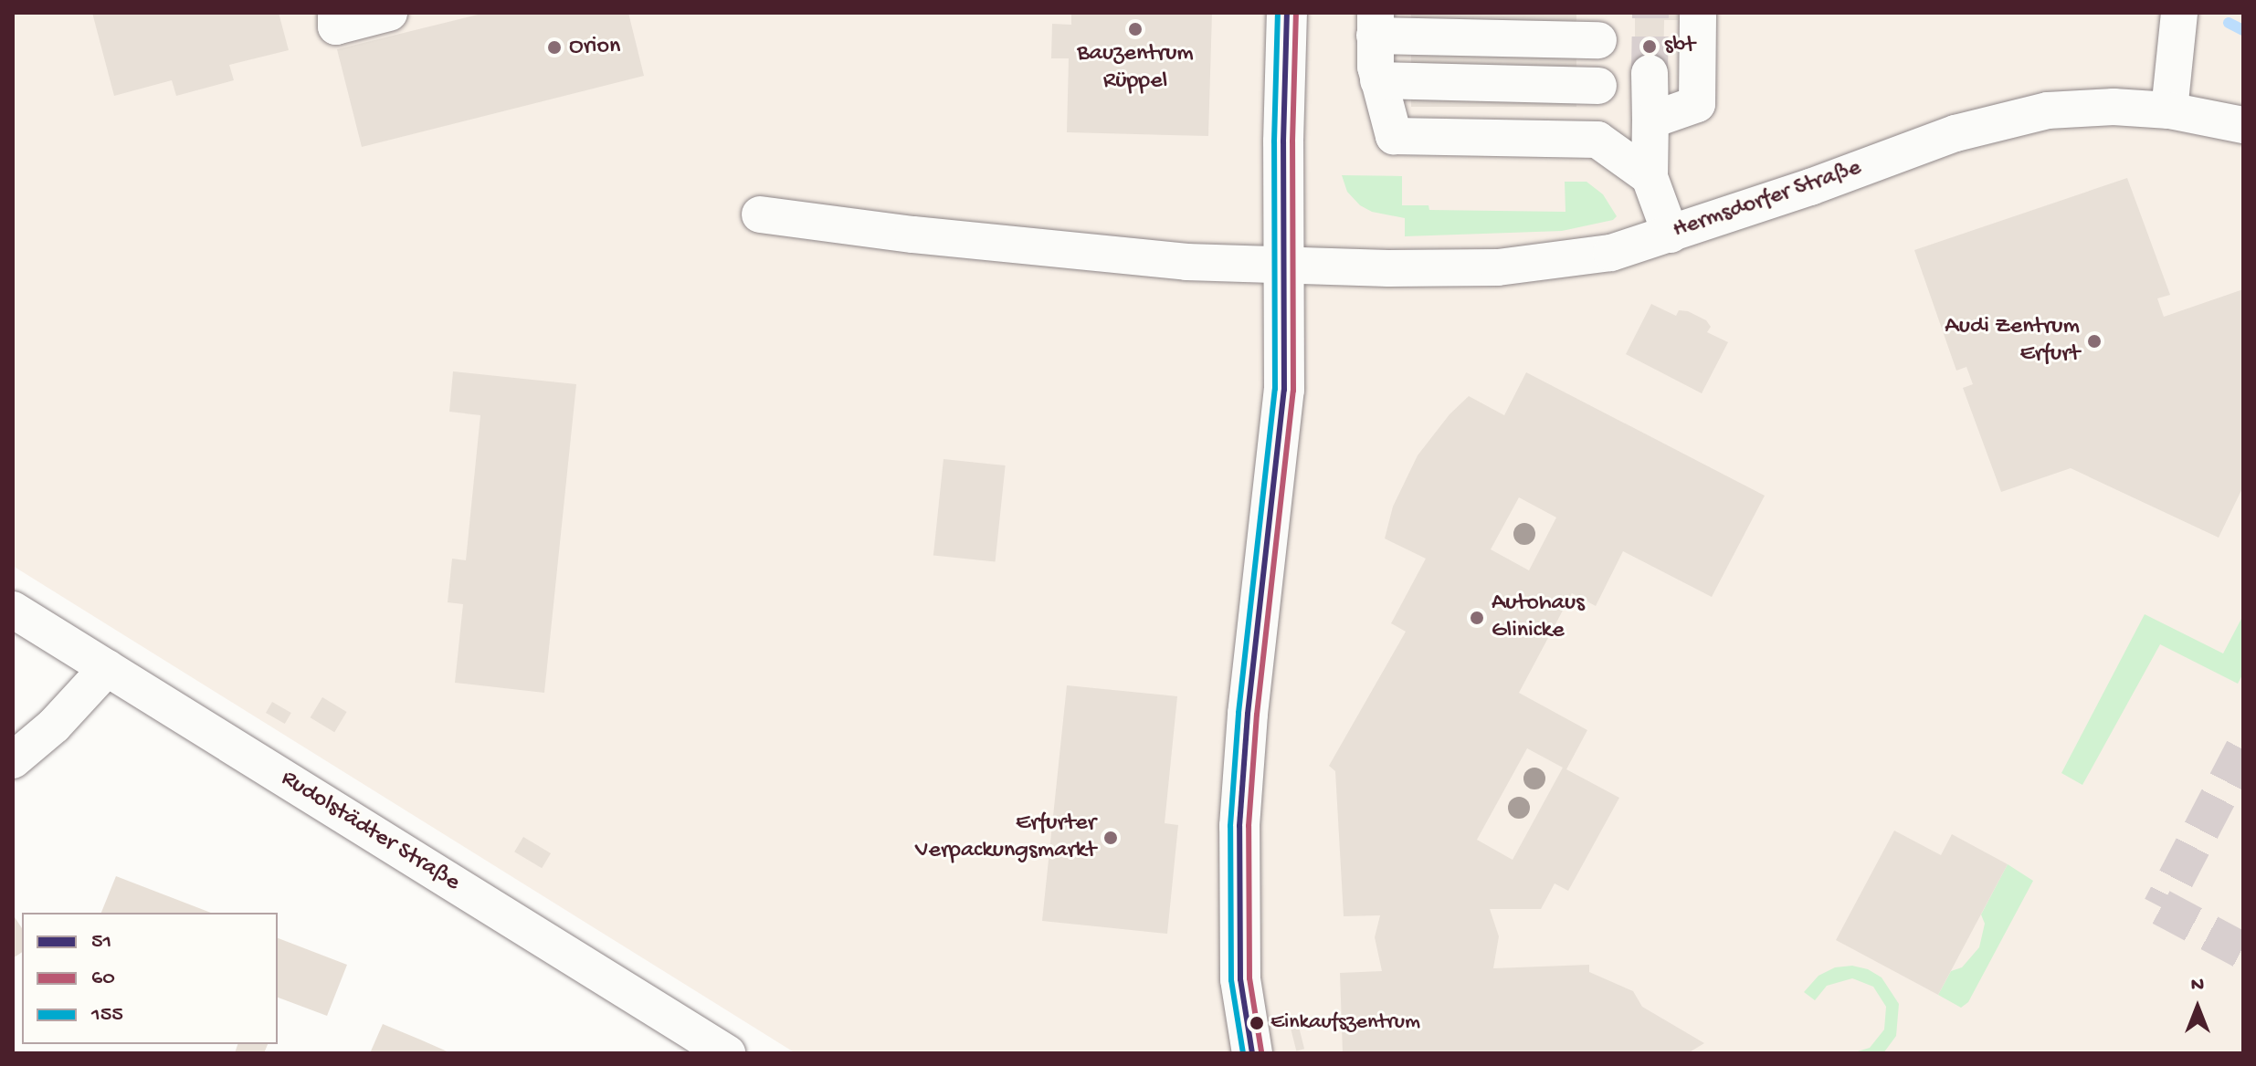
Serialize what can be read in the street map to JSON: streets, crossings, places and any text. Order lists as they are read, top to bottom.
{
  "streets": {
    "street": ["Hermsdorfer Straße", "Rudolstädter Straße"]
  },
  "places": [
    "Bauzentrum Rüppel",
    "sbt",
    "Orion",
    "Audi Zentrum Erfurt",
    "Autohaus Glinicke",
    "Erfurter Verpackungsmarkt",
    "Einkaufszentrum"
  ],
  "lines": ["transit line 51", "transit line 60", "transit line 155"],
  "legend": ["51", "60", "155"],
  "north": "top"
}
